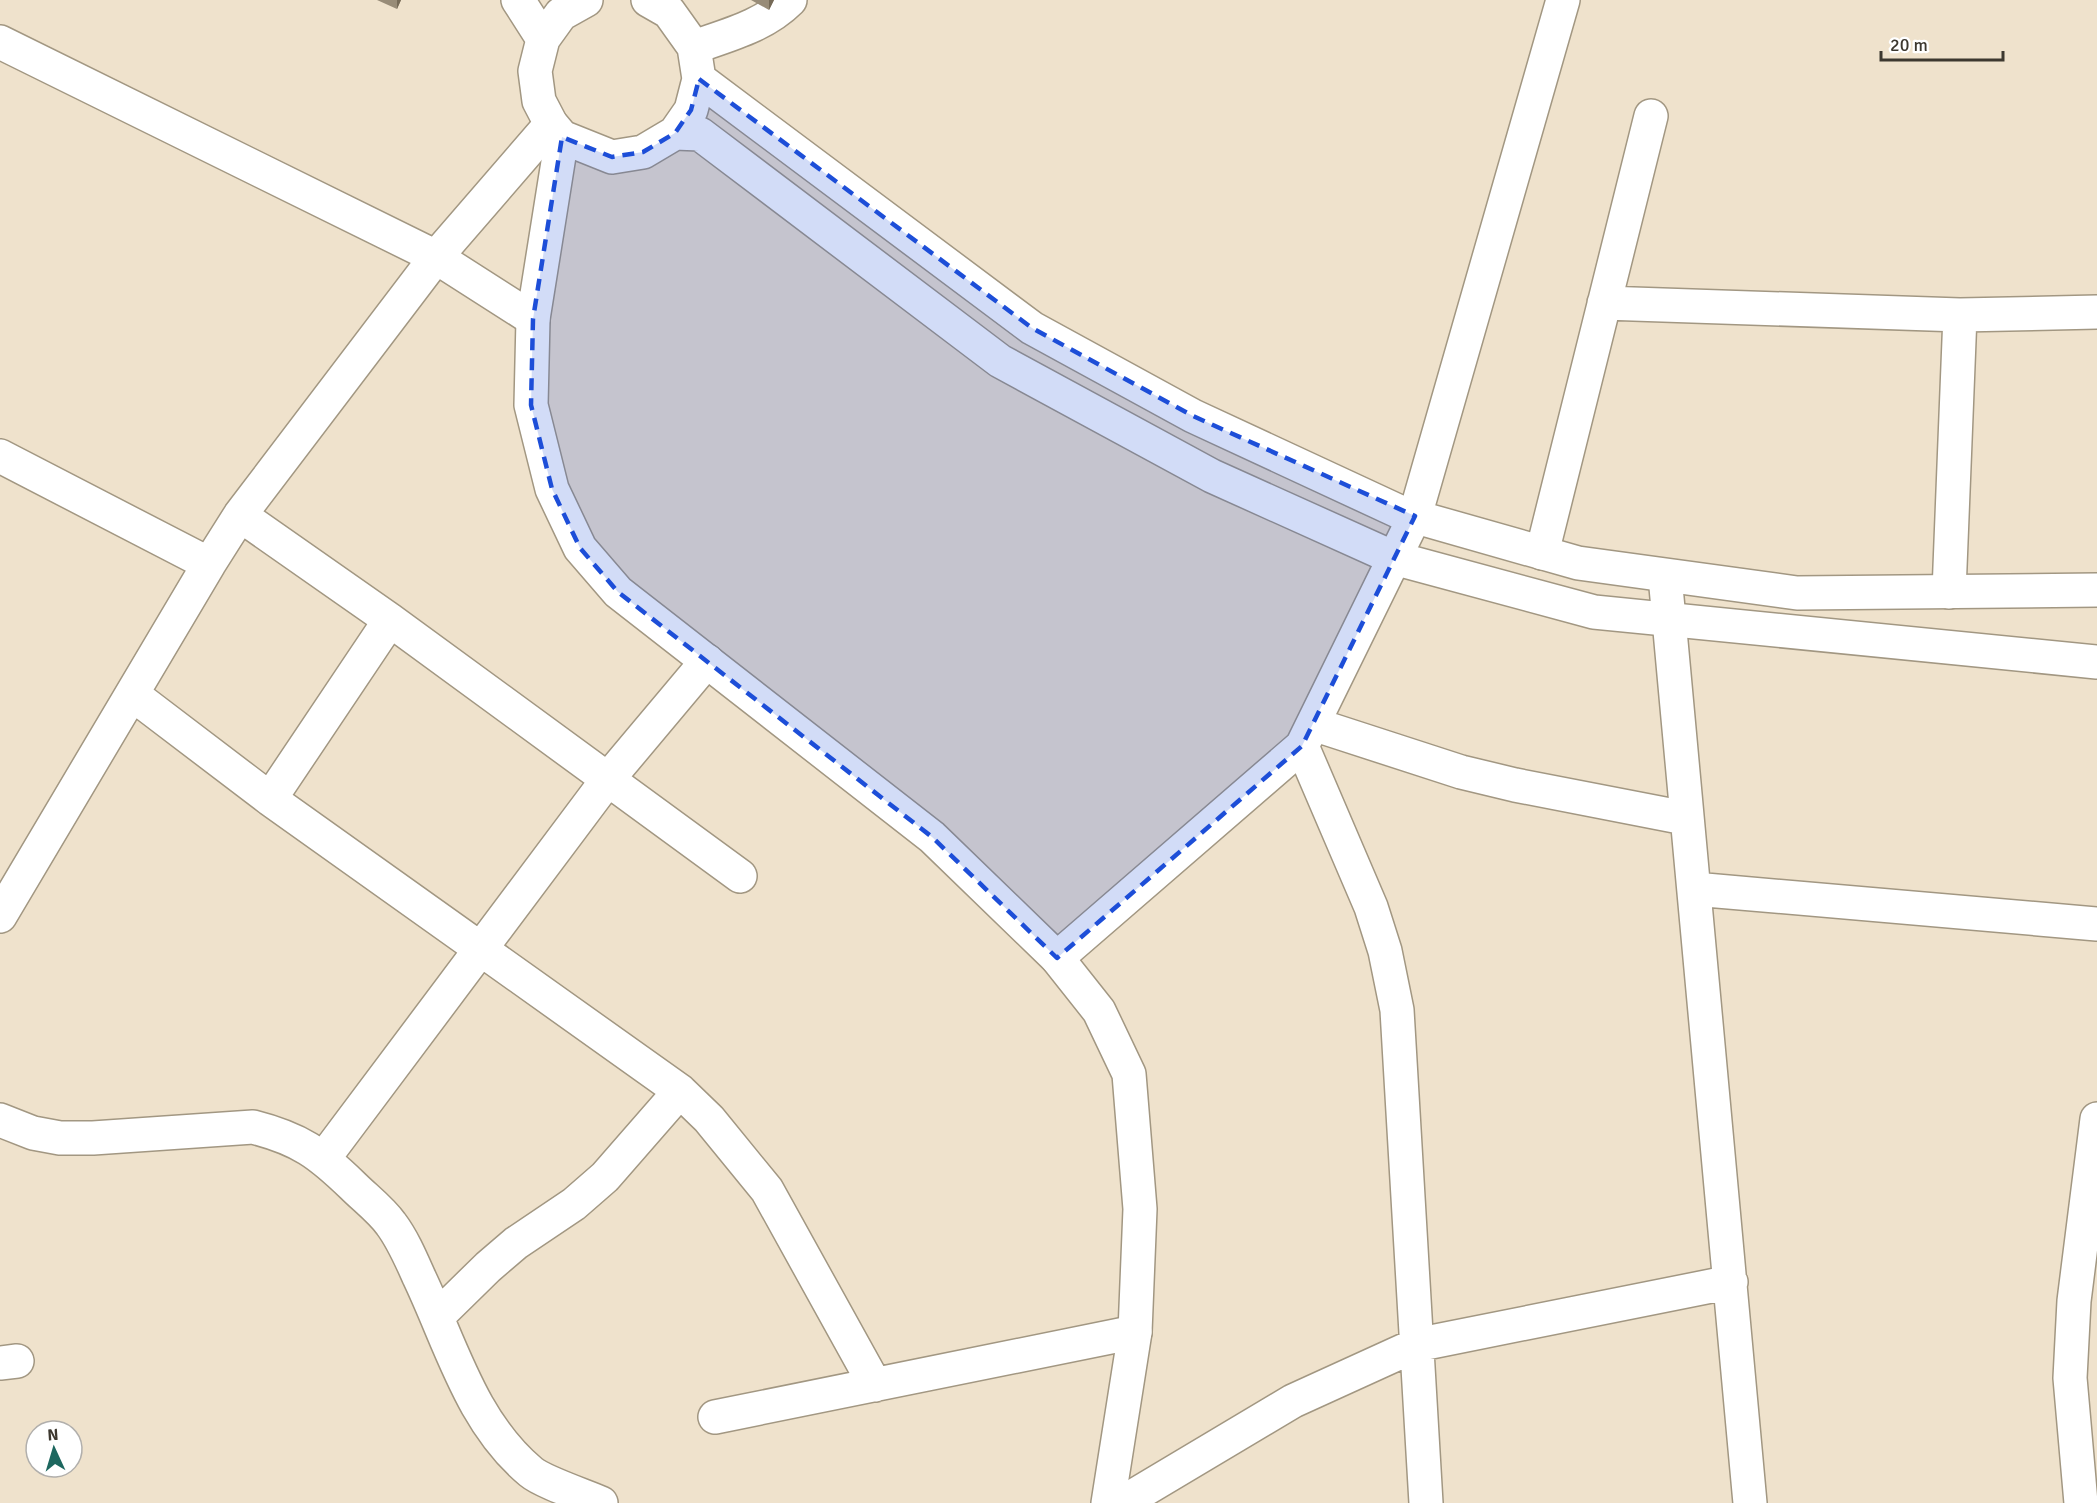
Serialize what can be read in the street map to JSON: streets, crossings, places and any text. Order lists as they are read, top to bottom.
{
  "scale_bar": "20 m",
  "north": "top"
}
